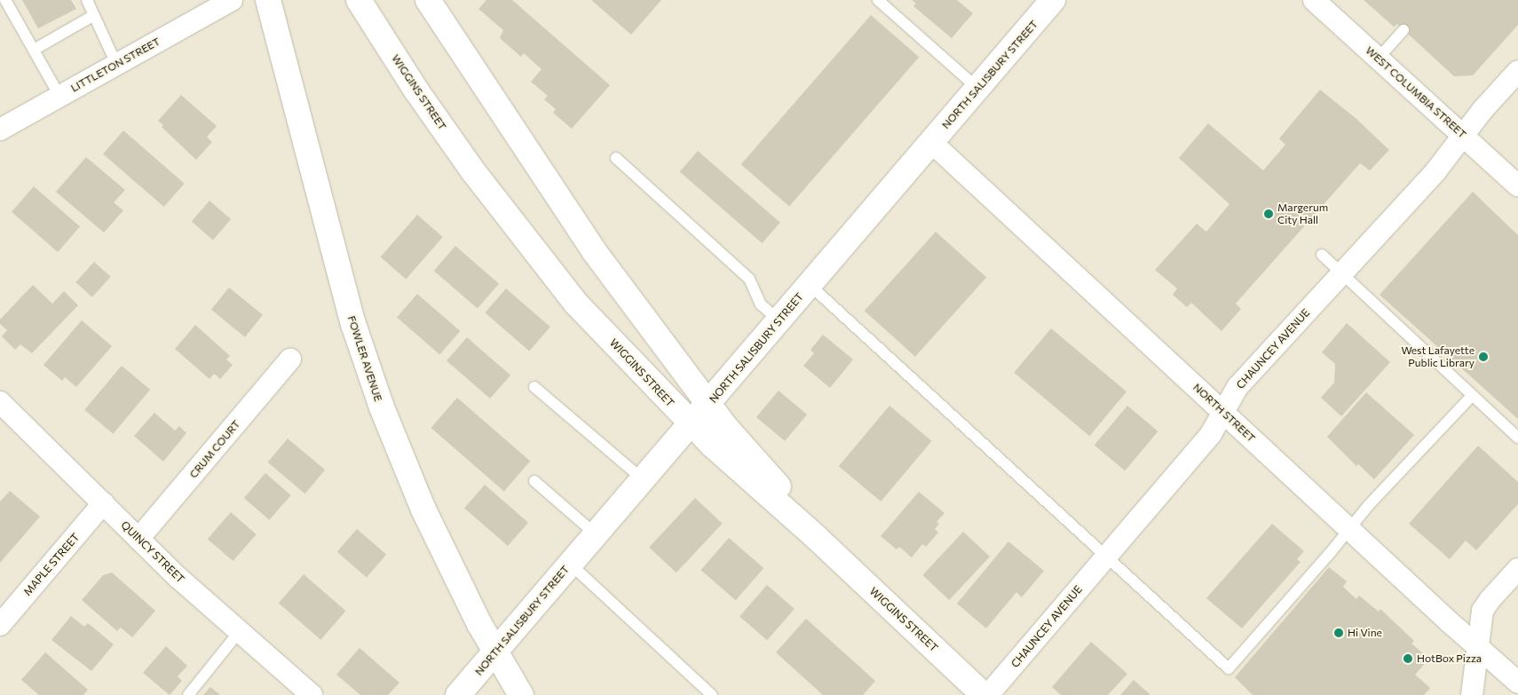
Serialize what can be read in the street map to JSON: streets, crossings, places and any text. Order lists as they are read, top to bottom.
{
  "streets": {
    "main road": ["NORTH SALISBURY STREET", "WIGGINS STREET", "FOWLER AVENUE"],
    "street": [
      "LITTLETON STREET",
      "WEST COLUMBIA STREET",
      "CHAUNCEY AVENUE",
      "NORTH STREET",
      "CRUM COURT",
      "QUINCY STREET",
      "MAPLE STREET"
    ]
  },
  "crossings": [
    ["NORTH SALISBURY STREET", "WIGGINS STREET"],
    ["NORTH SALISBURY STREET", "FOWLER AVENUE"],
    ["NORTH SALISBURY STREET", "NORTH STREET"],
    ["WEST COLUMBIA STREET", "CHAUNCEY AVENUE"],
    ["CHAUNCEY AVENUE", "NORTH STREET"],
    ["CRUM COURT", "QUINCY STREET"],
    ["QUINCY STREET", "MAPLE STREET"]
  ],
  "places": [
    "Margerum City Hall",
    "West Lafayette Public Library",
    "Hi Vine",
    "HotBox Pizza"
  ]
}
